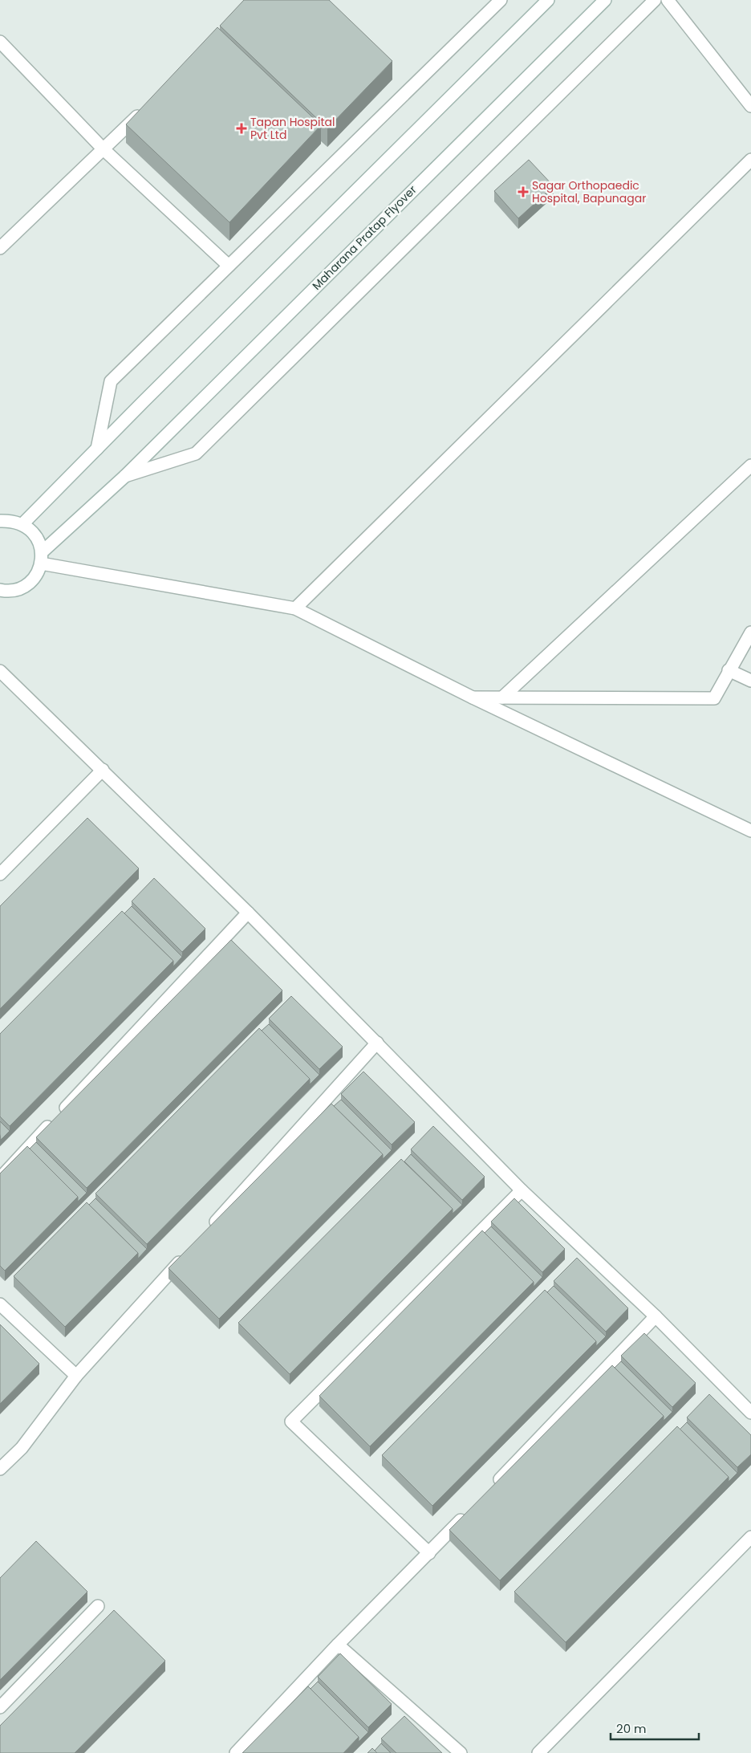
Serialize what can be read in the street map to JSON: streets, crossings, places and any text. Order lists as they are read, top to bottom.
{
  "streets": {
    "street": ["Maharana Pratap Flyover"]
  },
  "places": {
    "health": ["Tapan Hospital Pvt Ltd", "Sagar Orthopaedic Hospital, Bapunagar"]
  },
  "scale_bar": "20 m"
}
